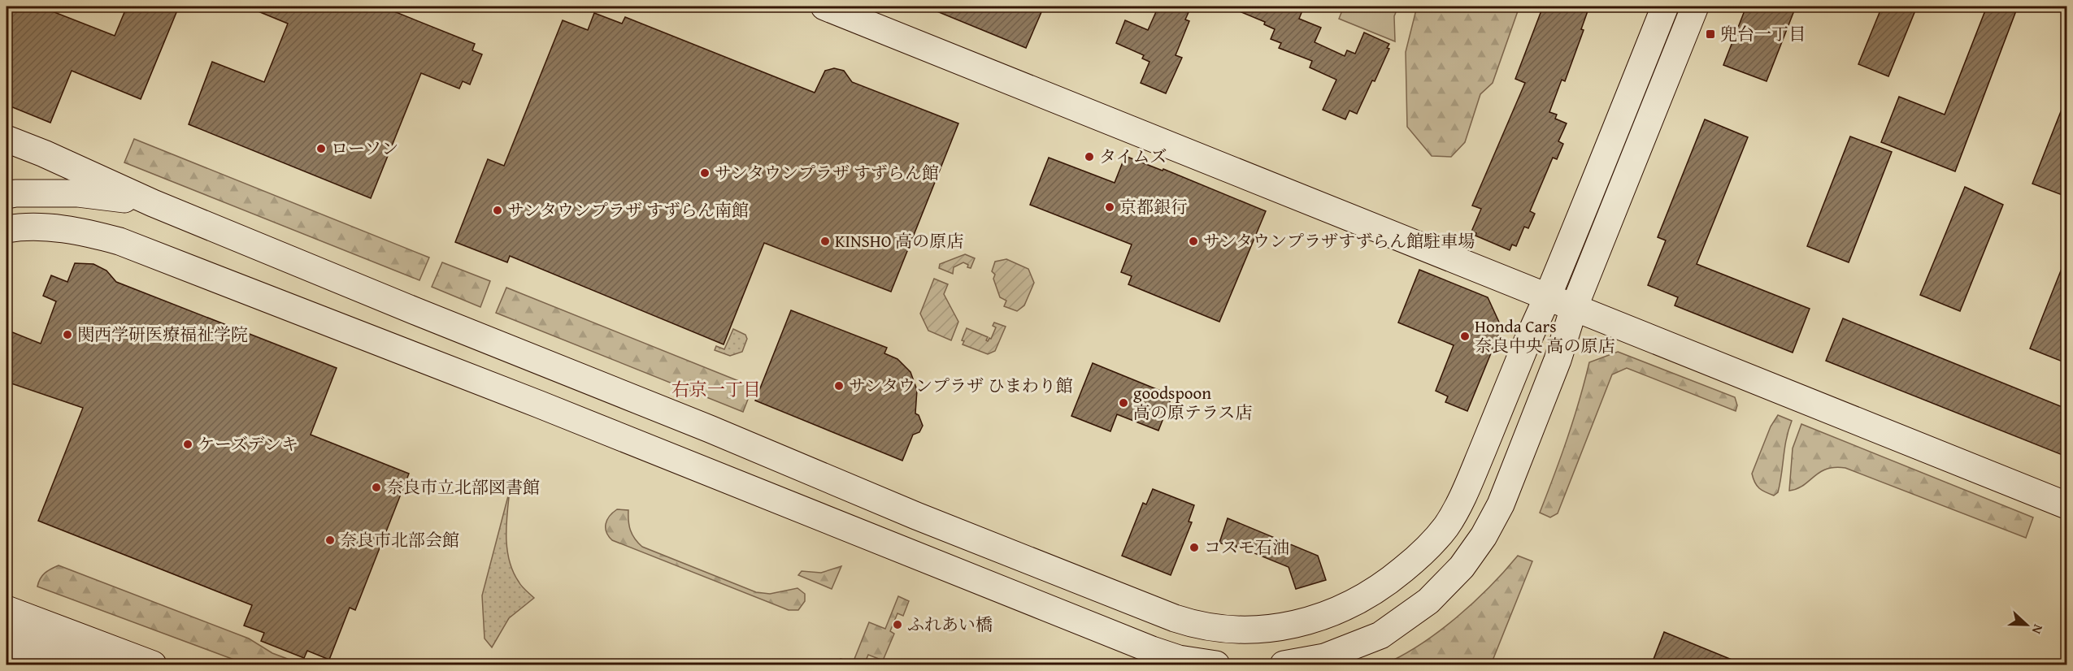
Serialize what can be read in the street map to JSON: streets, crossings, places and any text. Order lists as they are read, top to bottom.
{
  "districts": ["右京一丁目"],
  "places": {
    "transit": ["兜台一丁目"],
    "other": [
      "ローソン",
      "タイムズ",
      "サンタウンプラザ すずらん館",
      "京都銀行",
      "サンタウンプラザ すずらん南館",
      "KINSHO 高の原店",
      "サンタウンプラザすずらん館駐車場",
      "関西学研医療福祉学院",
      "Honda Cars 奈良中央 高の原店",
      "サンタウンプラザ ひまわり館",
      "goodspoon 高の原テラス店",
      "ケーズデンキ",
      "奈良市立北部図書館",
      "奈良市北部会館",
      "コスモ石油",
      "ふれあい橋"
    ]
  },
  "north": "right"
}
